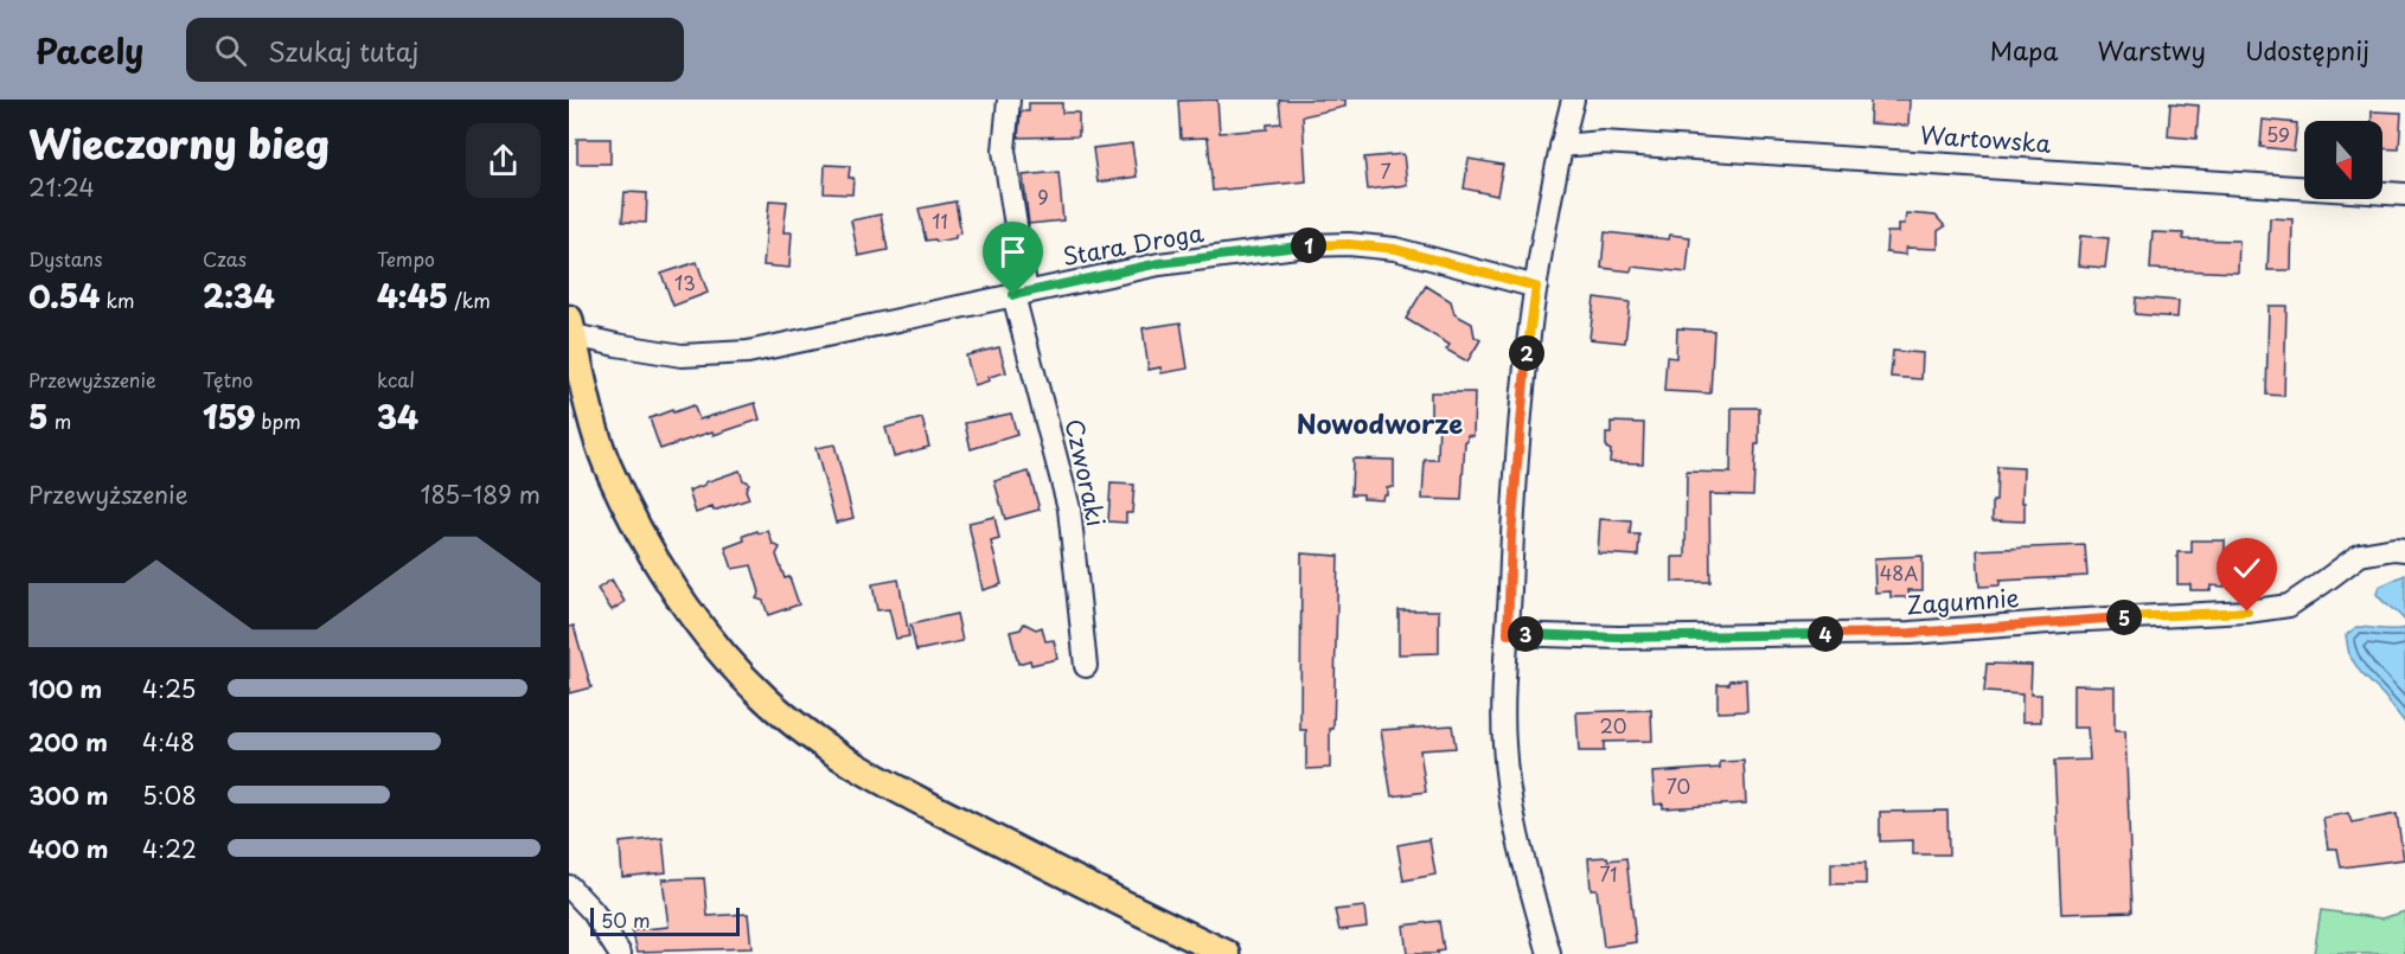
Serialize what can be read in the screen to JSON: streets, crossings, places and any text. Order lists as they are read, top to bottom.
{
  "streets": {
    "street": [
      "Wartowska",
      "Stara Droga",
      "Czworaki",
      "Zagumnie"
    ]
  },
  "crossings": [
    ["Stara Droga", "Czworaki"]
  ],
  "districts": ["Nowodworze"],
  "house_numbers": [
    "59",
    "7",
    "9",
    "11",
    "13",
    "48A",
    "20",
    "70",
    "71"
  ],
  "scale_bar": "50 m",
  "north": "bottom",
  "page": {
    "header": "Pacely",
    "search": "Szukaj tutaj",
    "nav": ["Mapa", "Warstwy", "Udostępnij"],
    "heading": ["Wieczorny bieg", "21:24"],
    "stats": [
      ["Dystans", "0.54 km"],
      ["Czas", "2:34"],
      ["Tempo", "4:45 /km"],
      ["Przewyższenie", "5 m"],
      ["Tętno", "159 bpm"],
      ["kcal", "34"]
    ],
    "pins": [
      "1",
      "2",
      "5",
      "3",
      "4"
    ],
    "chart": ["Przewyższenie", "185–189 m"],
    "list": [
      {
        "name": "100 m",
        "note": "4:25"
      },
      {
        "name": "200 m",
        "note": "4:48"
      },
      {
        "name": "300 m",
        "note": "5:08"
      },
      {
        "name": "400 m",
        "note": "4:22"
      }
    ],
    "scale": "50 m"
  }
}
